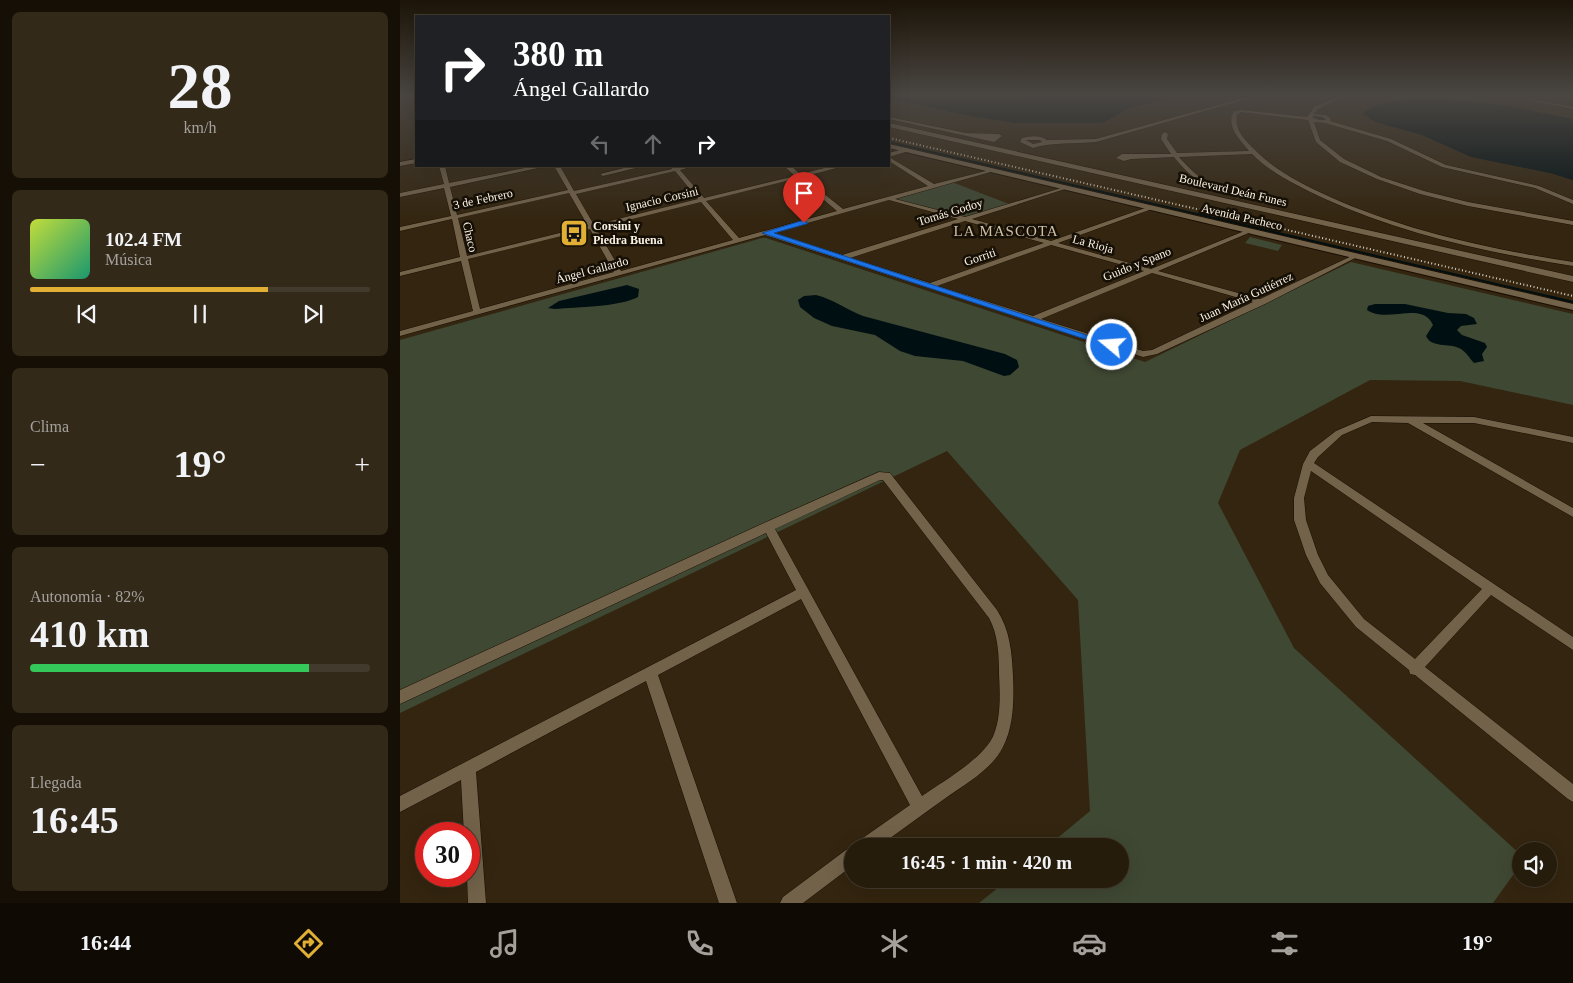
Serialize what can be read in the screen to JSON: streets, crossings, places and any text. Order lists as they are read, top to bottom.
{
  "streets": {
    "main road": ["Boulevard Deán Funes"],
    "street": [
      "3 de Febrero",
      "Ignacio Corsini",
      "Tomás Godoy",
      "Avenida Pacheco",
      "Chaco",
      "La Rioja",
      "Gorriti",
      "Guido y Spano",
      "Ángel Gallardo",
      "Juan María Gutiérrez"
    ]
  },
  "crossings": [
    ["3 de Febrero", "Chaco"],
    ["Ignacio Corsini", "Chaco"],
    ["Tomás Godoy", "Avenida Pacheco"],
    ["Tomás Godoy", "La Rioja"],
    ["Avenida Pacheco", "Gorriti"],
    ["Avenida Pacheco", "Guido y Spano"],
    ["Avenida Pacheco", "Ángel Gallardo"],
    ["Avenida Pacheco", "Juan María Gutiérrez"],
    ["Chaco", "Ángel Gallardo"],
    ["La Rioja", "Gorriti"],
    ["La Rioja", "Guido y Spano"],
    ["La Rioja", "Ángel Gallardo"],
    ["La Rioja", "Juan María Gutiérrez"],
    ["Guido y Spano", "Juan María Gutiérrez"]
  ],
  "districts": ["LA MASCOTA"],
  "places": {
    "bus stop": ["Corsini y Piedra Buena"]
  },
  "page": {
    "tile": [
      ["28", "km/h"],
      "Clima",
      ["Autonomía · 82%", "410 km"],
      ["Llegada", "16:45"]
    ],
    "turn": ["380 m", "Ángel Gallardo"],
    "song": ["102.4 FM", "Música"],
    "heat": ["−", "19°", "+"],
    "limit": "30",
    "trip": "16:45 · 1 min · 420 m",
    "tabs": ["16:44", "19°"]
  }
}
